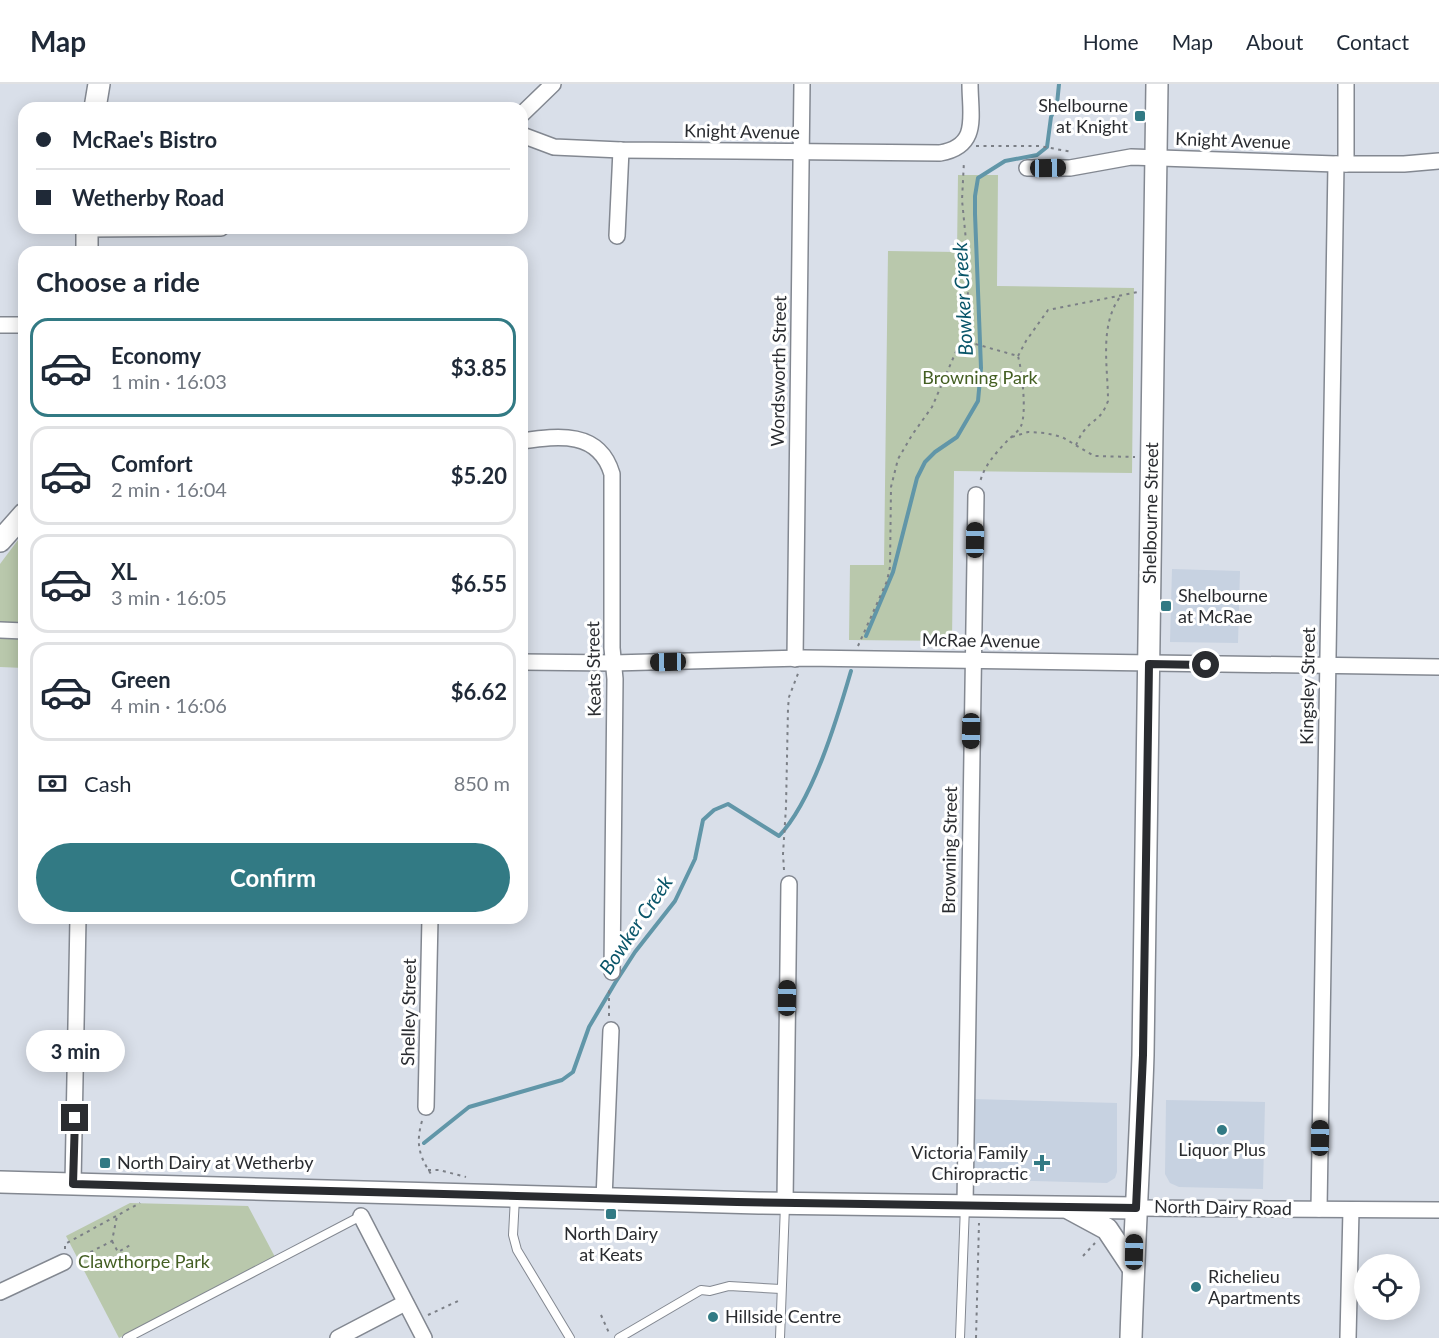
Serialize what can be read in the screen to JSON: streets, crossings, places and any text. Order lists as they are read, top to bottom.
{
  "streets": {
    "street": [
      "Knight Avenue",
      "Wordsworth Street",
      "Shelbourne Street",
      "McRae Avenue",
      "Keats Street",
      "Kingsley Street",
      "Browning Street",
      "Shelley Street",
      "North Dairy Road"
    ]
  },
  "crossings": [
    ["Knight Avenue", "Wordsworth Street"],
    ["Knight Avenue", "Shelbourne Street"],
    ["Knight Avenue", "Kingsley Street"],
    ["Wordsworth Street", "McRae Avenue"],
    ["Shelbourne Street", "McRae Avenue"],
    ["Shelbourne Street", "North Dairy Road"],
    ["McRae Avenue", "Keats Street"],
    ["McRae Avenue", "Kingsley Street"],
    ["McRae Avenue", "Browning Street"],
    ["Kingsley Street", "North Dairy Road"],
    ["Browning Street", "North Dairy Road"]
  ],
  "water": ["Bowker Creek"],
  "parks": ["Browning Park", "Clawthorpe Park"],
  "places": {
    "transit": [
      "Shelbourne at Knight",
      "Shelbourne at McRae",
      "North Dairy at Wetherby",
      "North Dairy at Keats"
    ],
    "other": ["Liquor Plus", "Richelieu Apartments", "Hillside Centre"],
    "health": ["Victoria Family Chiropractic"]
  },
  "page": {
    "header": "Map",
    "nav": [
      "Home",
      "Map",
      "About",
      "Contact"
    ],
    "banner": ["McRae's Bistro", "Wetherby Road"],
    "heading": "Choose a ride",
    "list": [
      {
        "name": "Economy",
        "note": "1 min · 16:03",
        "value": "$3.85"
      },
      {
        "name": "Comfort",
        "note": "2 min · 16:04",
        "value": "$5.20"
      },
      {
        "name": "XL",
        "note": "3 min · 16:05",
        "value": "$6.55"
      },
      {
        "name": "Green",
        "note": "4 min · 16:06",
        "value": "$6.62"
      }
    ],
    "pay": ["Cash", "850 m"],
    "buttons": "Confirm",
    "bubble": "3 min"
  }
}
